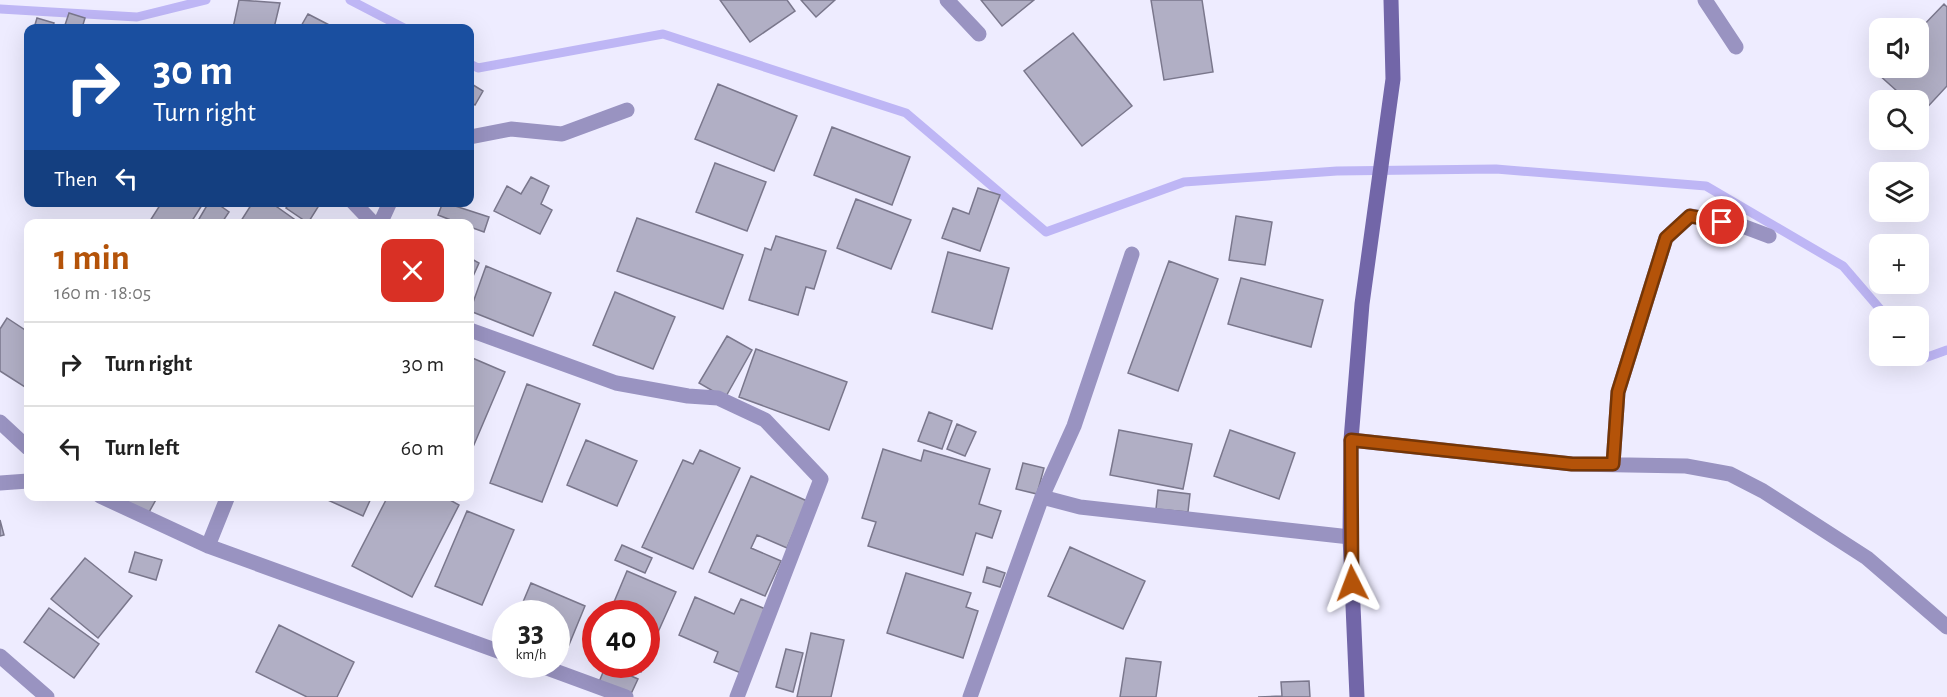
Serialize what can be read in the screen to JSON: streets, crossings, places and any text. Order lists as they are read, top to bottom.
{
  "page": {
    "map_buttons": ["+", "−"],
    "turn": ["30 m", "Turn right"],
    "then": "Then",
    "heading": ["1 min", "160 m · 18:05"],
    "list": [
      {
        "name": "Turn right",
        "value": "30 m"
      },
      {
        "name": "Turn left",
        "value": "60 m"
      }
    ],
    "speed": "33 km/h",
    "limit": "40"
  }
}
